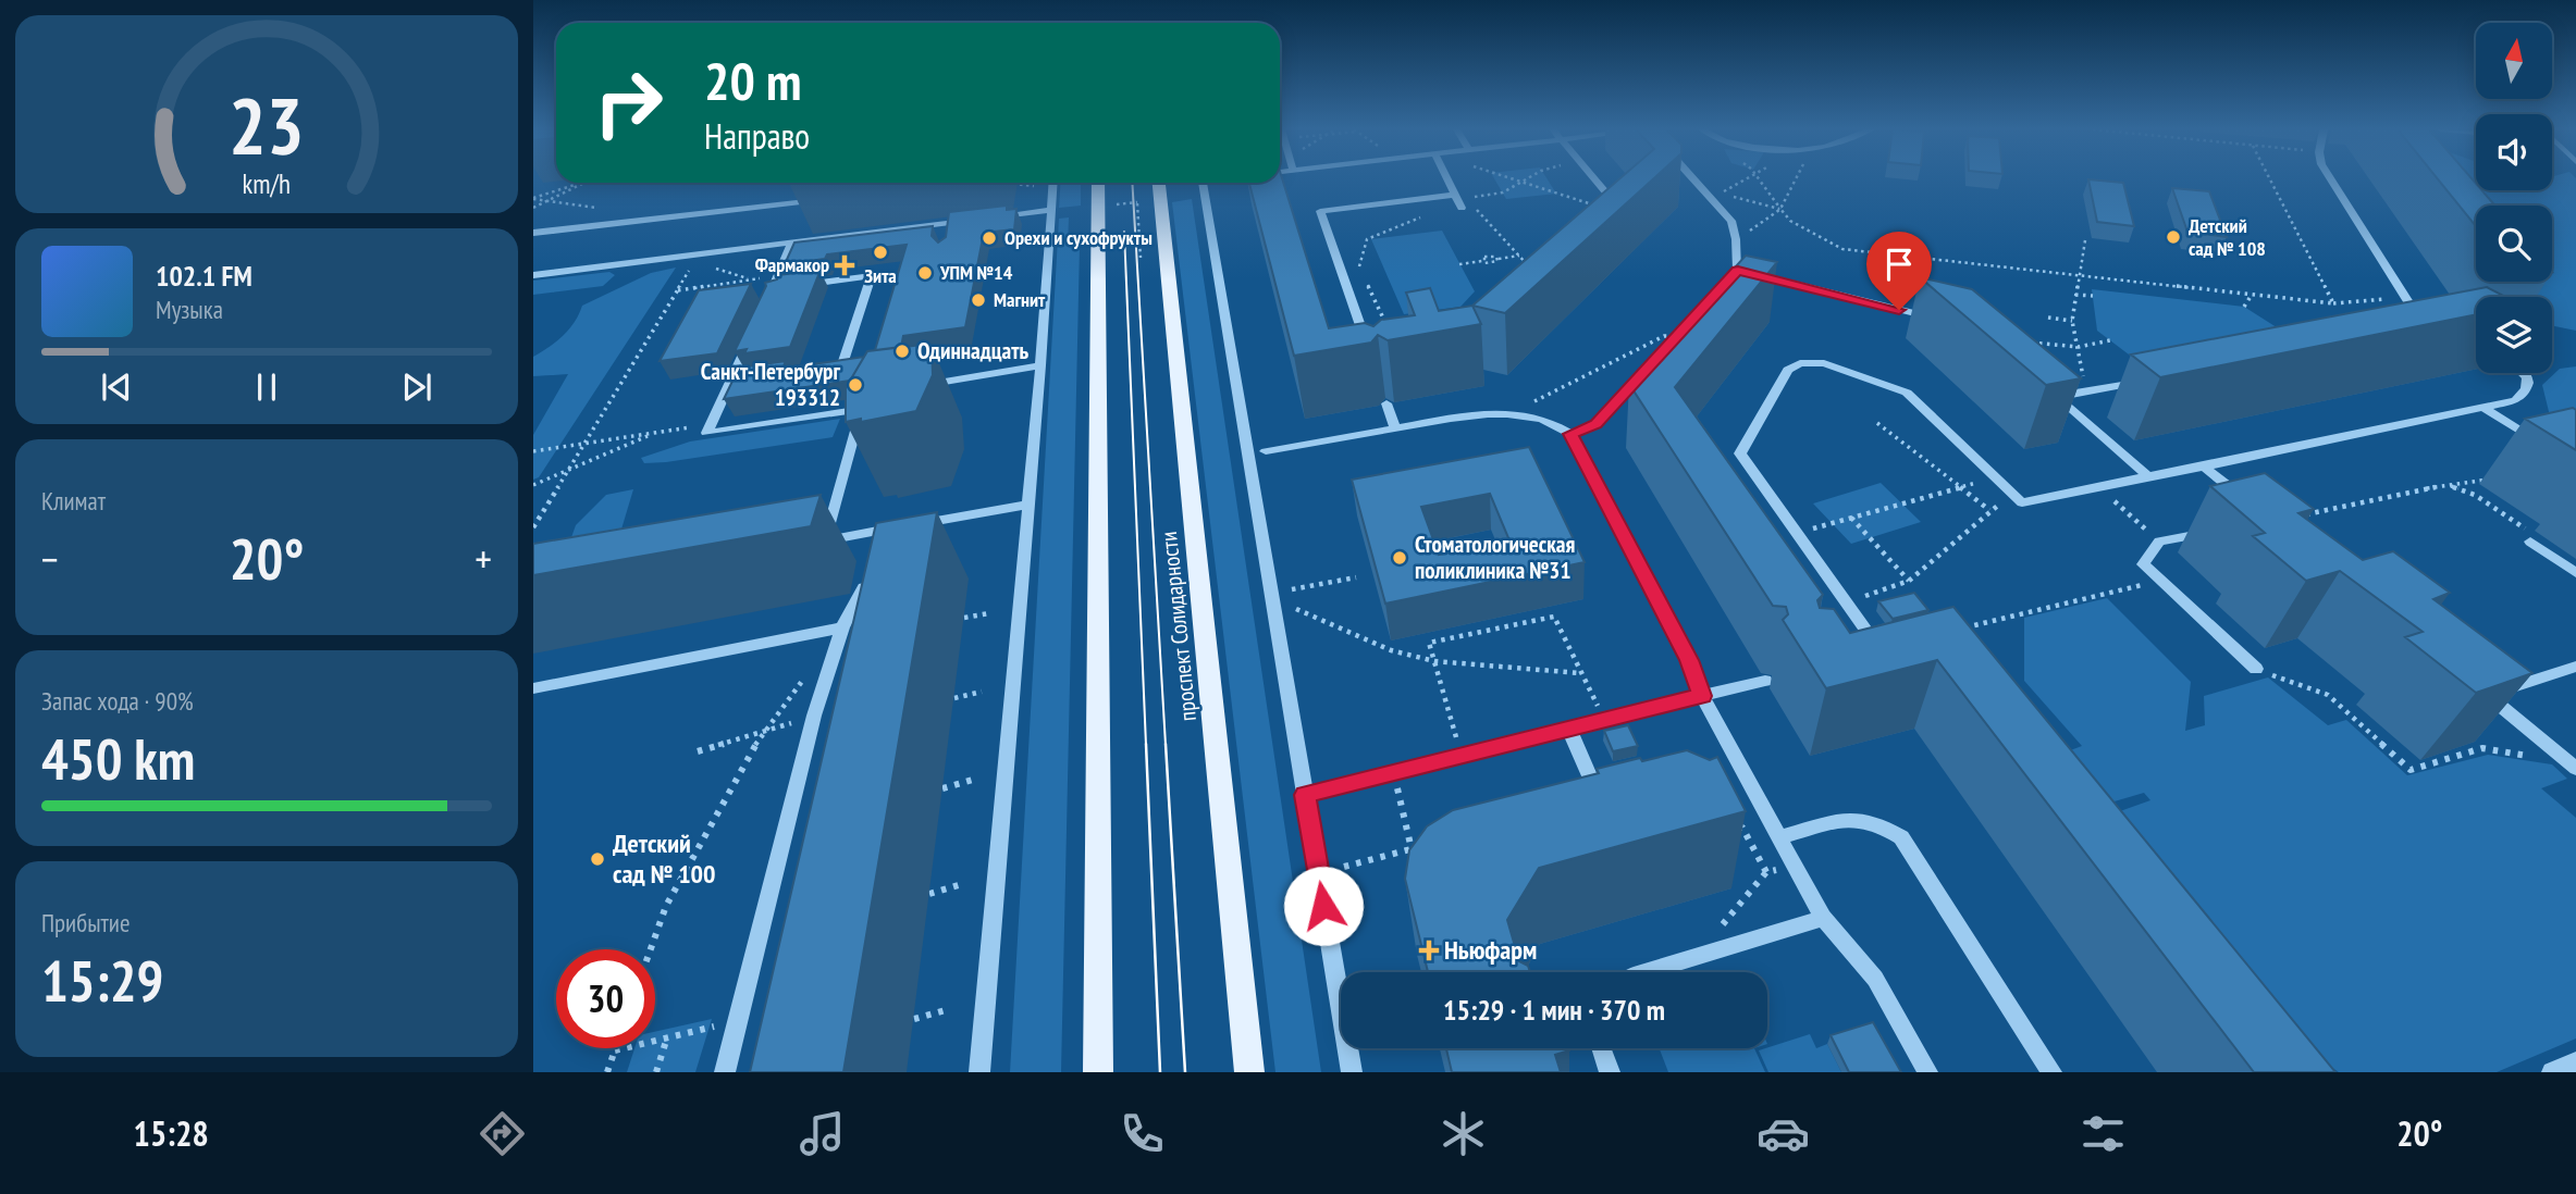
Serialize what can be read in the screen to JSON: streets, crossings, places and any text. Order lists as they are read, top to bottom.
{
  "streets": {
    "main road": ["проспект Солидарности"]
  },
  "places": {
    "other": [
      "Детский сад № 108",
      "Орехи и сухофрукты",
      "Зита",
      "УПМ №14",
      "Магнит",
      "Одиннадцать",
      "Санкт-Петербург 193312",
      "Стоматологическая поликлиника №31",
      "Детский сад № 100"
    ],
    "health": ["Фармакор", "Ньюфарм"]
  },
  "north": "top",
  "page": {
    "turn": ["20 m", "Направо"],
    "song": ["102.1 FM", "Музыка"],
    "tile": [
      "Климат",
      ["Запас хода · 90%", "450 km"],
      ["Прибытие", "15:29"]
    ],
    "heat": ["−", "20°", "+"],
    "limit": "30",
    "trip": "15:29 · 1 мин · 370 m",
    "tabs": ["15:28", "20°"],
    "gauge": ["23", "km/h"]
  }
}
